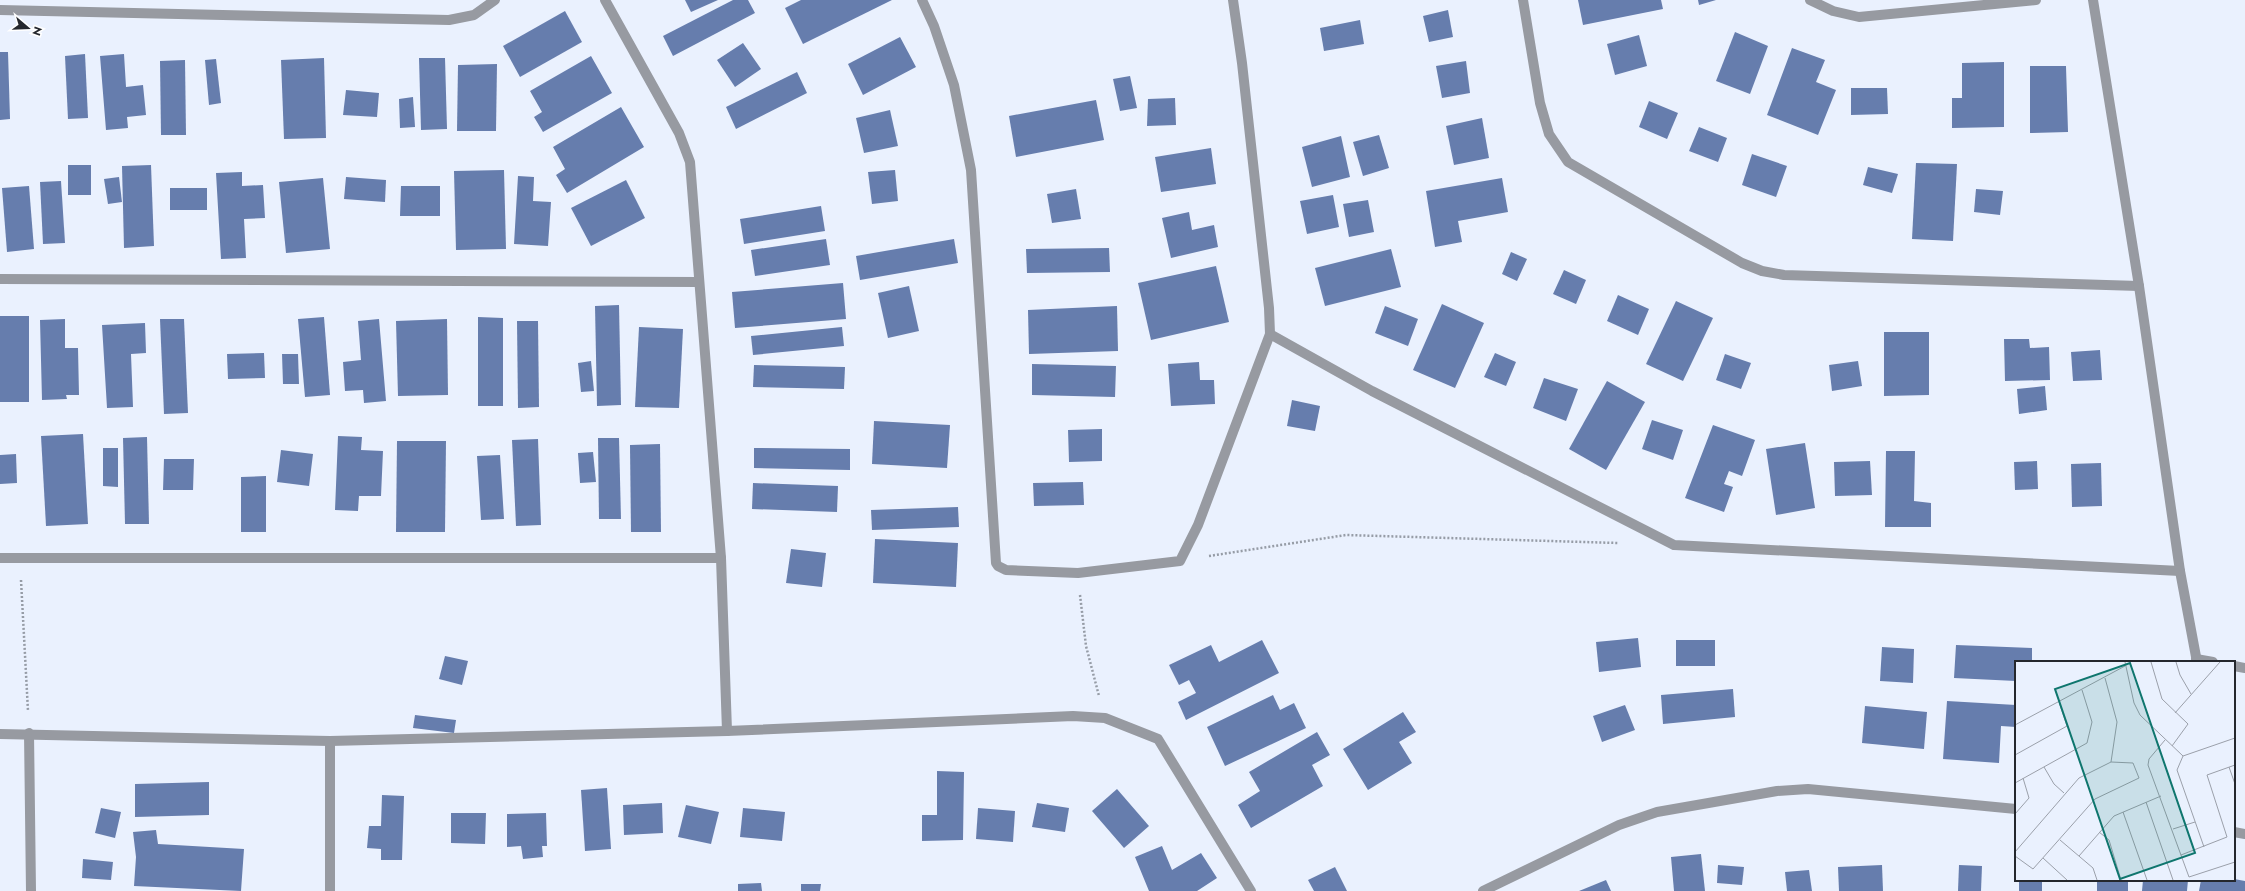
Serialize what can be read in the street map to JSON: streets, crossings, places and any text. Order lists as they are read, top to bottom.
{
  "north": "right"
}
